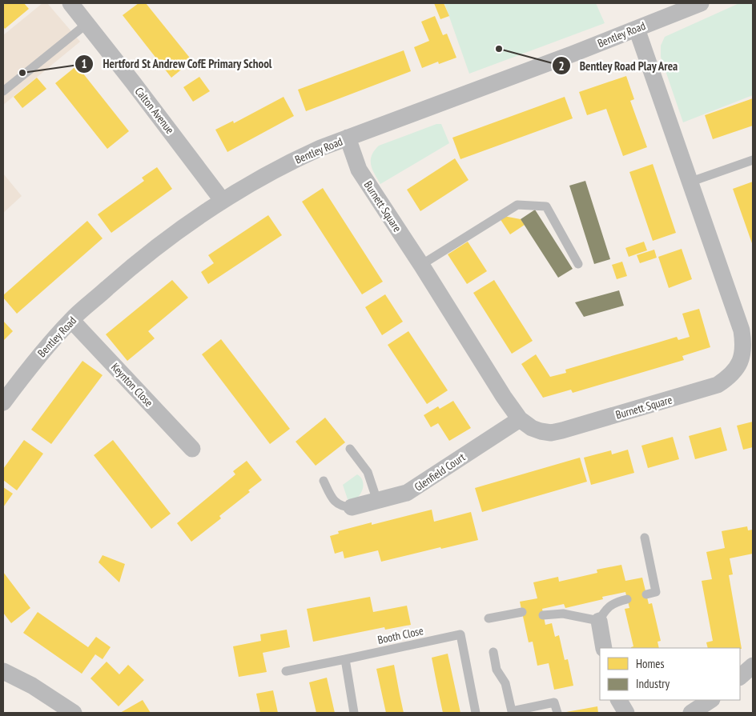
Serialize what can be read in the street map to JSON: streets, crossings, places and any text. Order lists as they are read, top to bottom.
{
  "streets": {
    "street": [
      "Bentley Road",
      "Calton Avenue",
      "Burnett Square",
      "Keynton Close",
      "Glenfield Court"
    ],
    "lane": ["Booth Close"]
  },
  "crossings": [
    ["Bentley Road", "Calton Avenue"],
    ["Bentley Road", "Burnett Square"],
    ["Bentley Road", "Keynton Close"],
    ["Burnett Square", "Glenfield Court"]
  ],
  "places": ["Bentley Road Play Area", "Hertford St Andrew CofE Primary School"],
  "legend": ["Homes", "Industry"]
}
